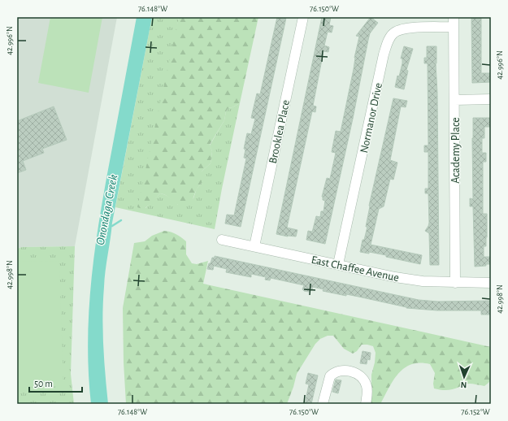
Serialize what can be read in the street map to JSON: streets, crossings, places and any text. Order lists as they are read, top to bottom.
{
  "streets": {
    "street": [
      "Normanor Drive",
      "Brooklea Place",
      "Academy Place",
      "East Chaffee Avenue"
    ]
  },
  "crossings": [
    ["Normanor Drive", "Academy Place"],
    ["Normanor Drive", "East Chaffee Avenue"],
    ["Brooklea Place", "East Chaffee Avenue"],
    ["Academy Place", "East Chaffee Avenue"]
  ],
  "water": ["Onondaga Creek"],
  "scale_bar": "50 m",
  "north": "bottom",
  "coordinates": [
    "76.148°W",
    "76.150°W",
    "42.996°N",
    "42.998°N",
    "76.152°W"
  ]
}
